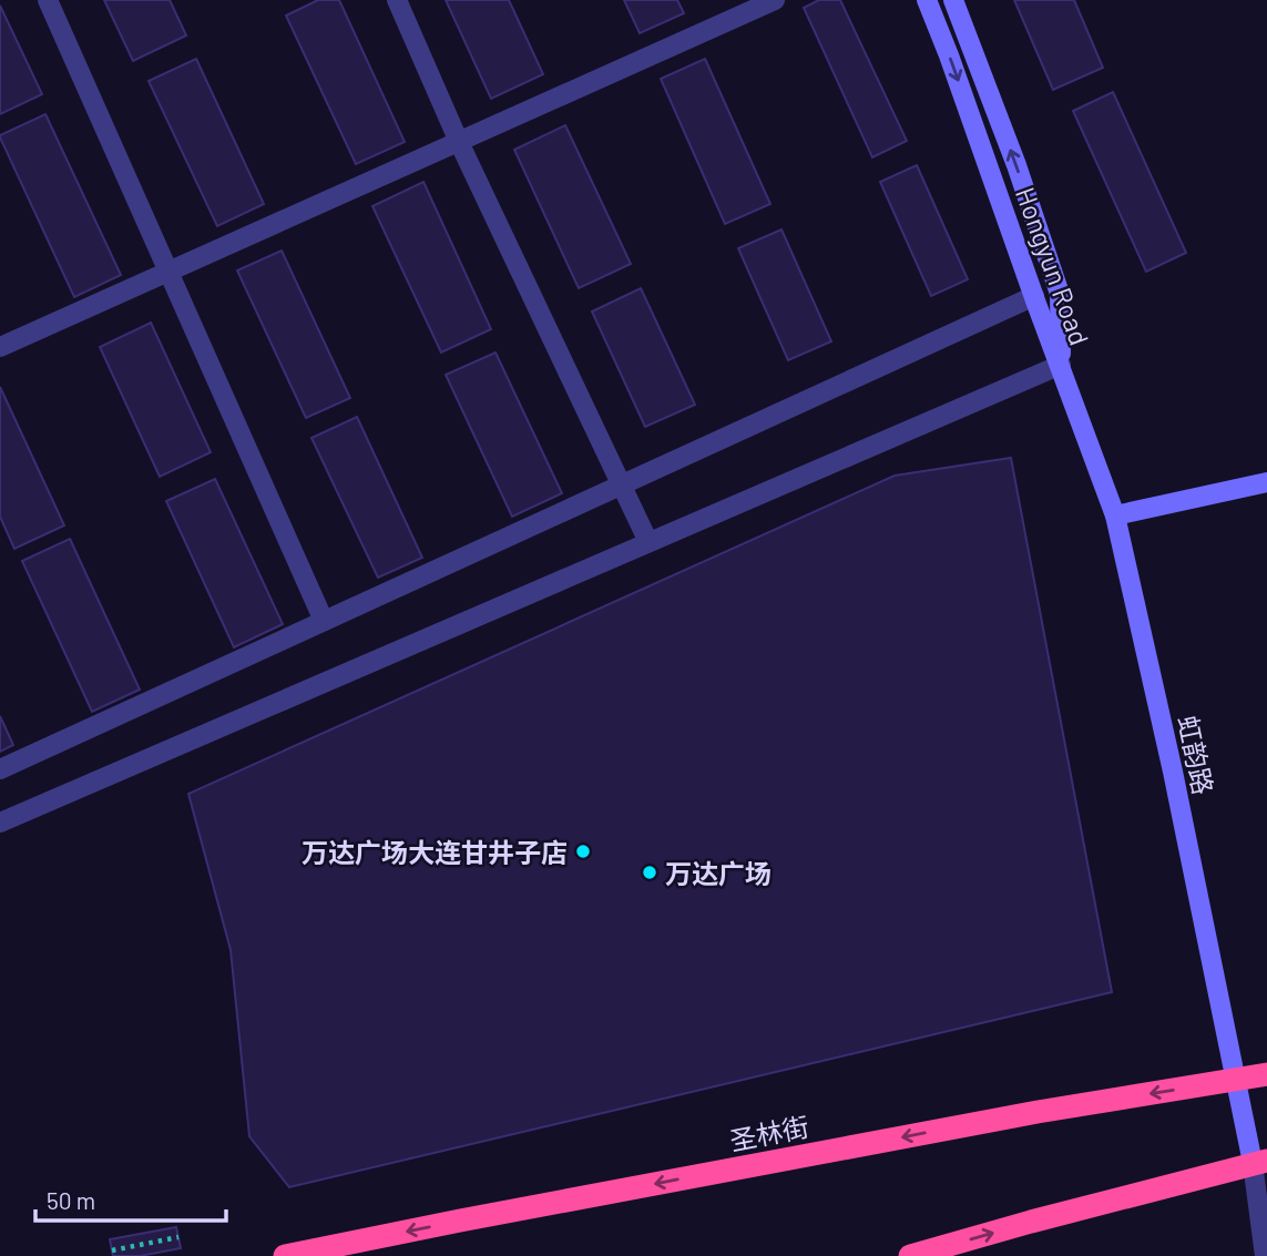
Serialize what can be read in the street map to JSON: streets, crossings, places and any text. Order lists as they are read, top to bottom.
{
  "streets": {
    "highway": ["圣林街"],
    "street": ["Hongyun Road", "虹韵路"]
  },
  "crossings": [
    ["Hongyun Road", "虹韵路"],
    ["虹韵路", "圣林街"]
  ],
  "places": ["万达广场大连甘井子店", "万达广场"],
  "scale_bar": "50 m"
}
